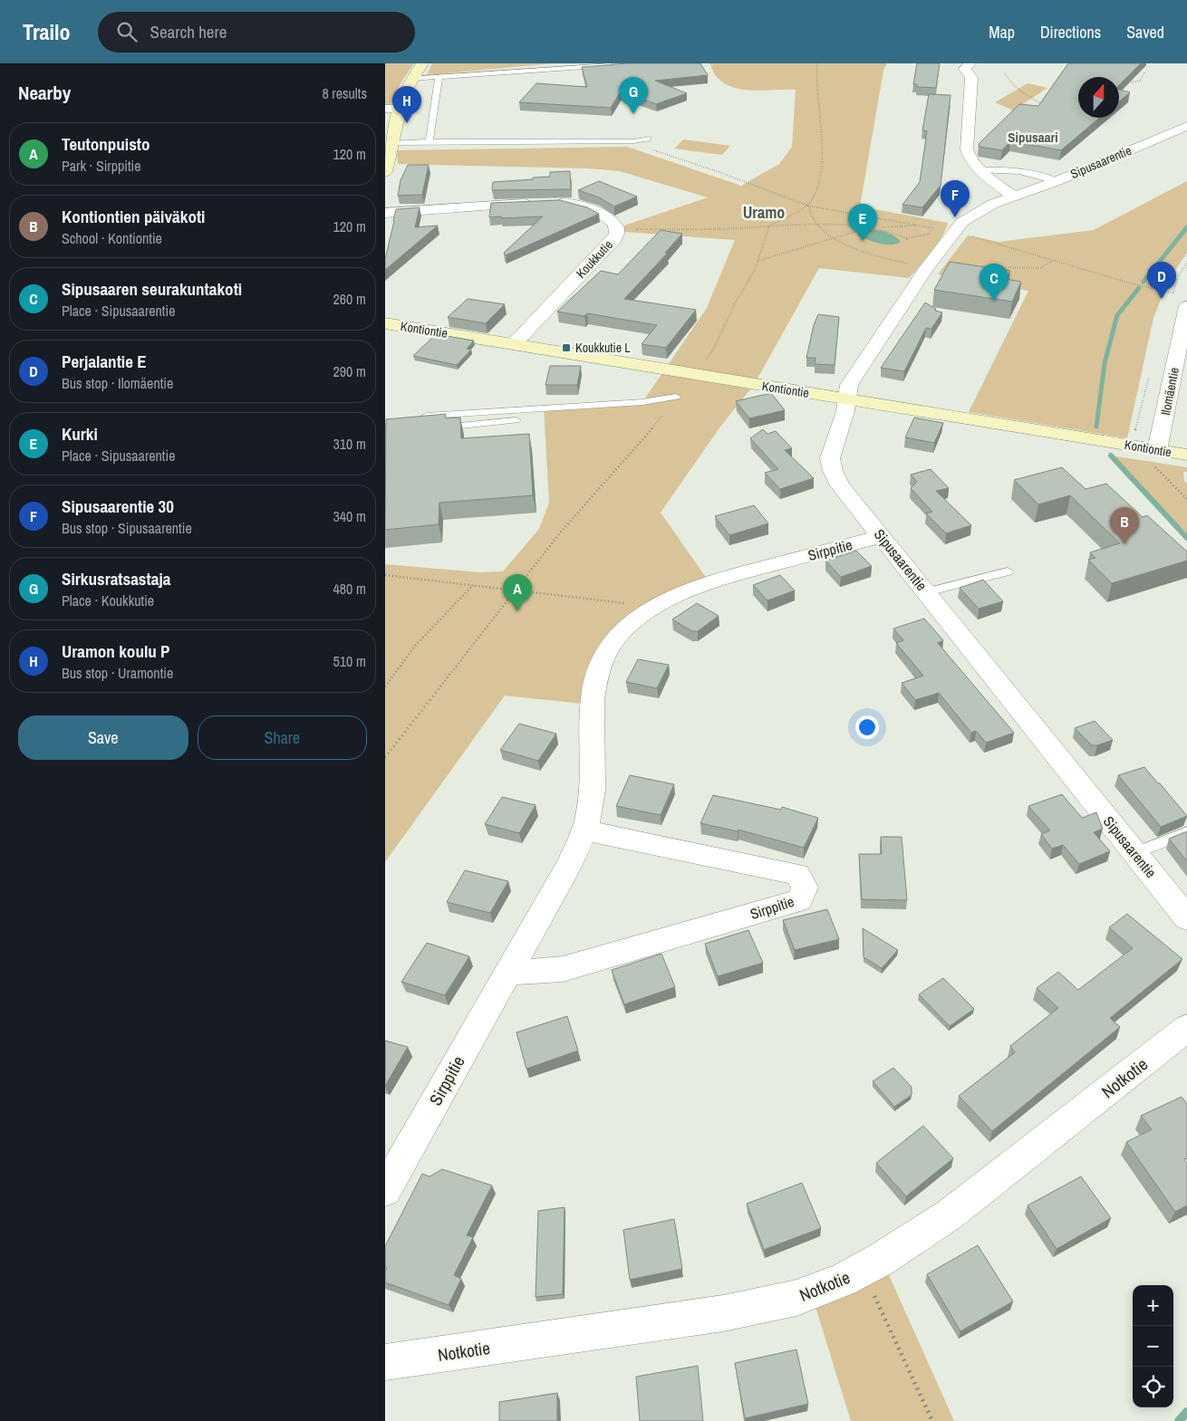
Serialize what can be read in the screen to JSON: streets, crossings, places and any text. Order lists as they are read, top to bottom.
{
  "streets": {
    "street": [
      "Sipusaarentie",
      "Koukkutie",
      "Kontiontie",
      "Ilomäentie",
      "Sirppitie",
      "Notkotie"
    ]
  },
  "crossings": [
    ["Sipusaarentie", "Kontiontie"],
    ["Sipusaarentie", "Sirppitie"],
    ["Koukkutie", "Kontiontie"],
    ["Kontiontie", "Ilomäentie"]
  ],
  "districts": ["Sipusaari", "Uramo"],
  "places": {
    "transit": ["Koukkutie L"]
  },
  "north": "top",
  "page": {
    "header": "Trailo",
    "search": "Search here",
    "nav": ["Map", "Directions", "Saved"],
    "heading": ["Nearby", "8 results"],
    "pins": [
      "G",
      "H",
      "F",
      "E",
      "D",
      "C",
      "B",
      "A"
    ],
    "list": [
      {
        "mark": "A",
        "name": "Teutonpuisto",
        "note": "Park · Sirppitie",
        "value": "120 m"
      },
      {
        "mark": "B",
        "name": "Kontiontien päiväkoti",
        "note": "School · Kontiontie",
        "value": "120 m"
      },
      {
        "mark": "C",
        "name": "Sipusaaren seurakuntakoti",
        "note": "Place · Sipusaarentie",
        "value": "260 m"
      },
      {
        "mark": "D",
        "name": "Perjalantie E",
        "note": "Bus stop · Ilomäentie",
        "value": "290 m"
      },
      {
        "mark": "E",
        "name": "Kurki",
        "note": "Place · Sipusaarentie",
        "value": "310 m"
      },
      {
        "mark": "F",
        "name": "Sipusaarentie 30",
        "note": "Bus stop · Sipusaarentie",
        "value": "340 m"
      },
      {
        "mark": "G",
        "name": "Sirkusratsastaja",
        "note": "Place · Koukkutie",
        "value": "480 m"
      },
      {
        "mark": "H",
        "name": "Uramon koulu P",
        "note": "Bus stop · Uramontie",
        "value": "510 m"
      }
    ],
    "buttons": ["Save", "Share"],
    "map_buttons": ["+", "−"]
  }
}
